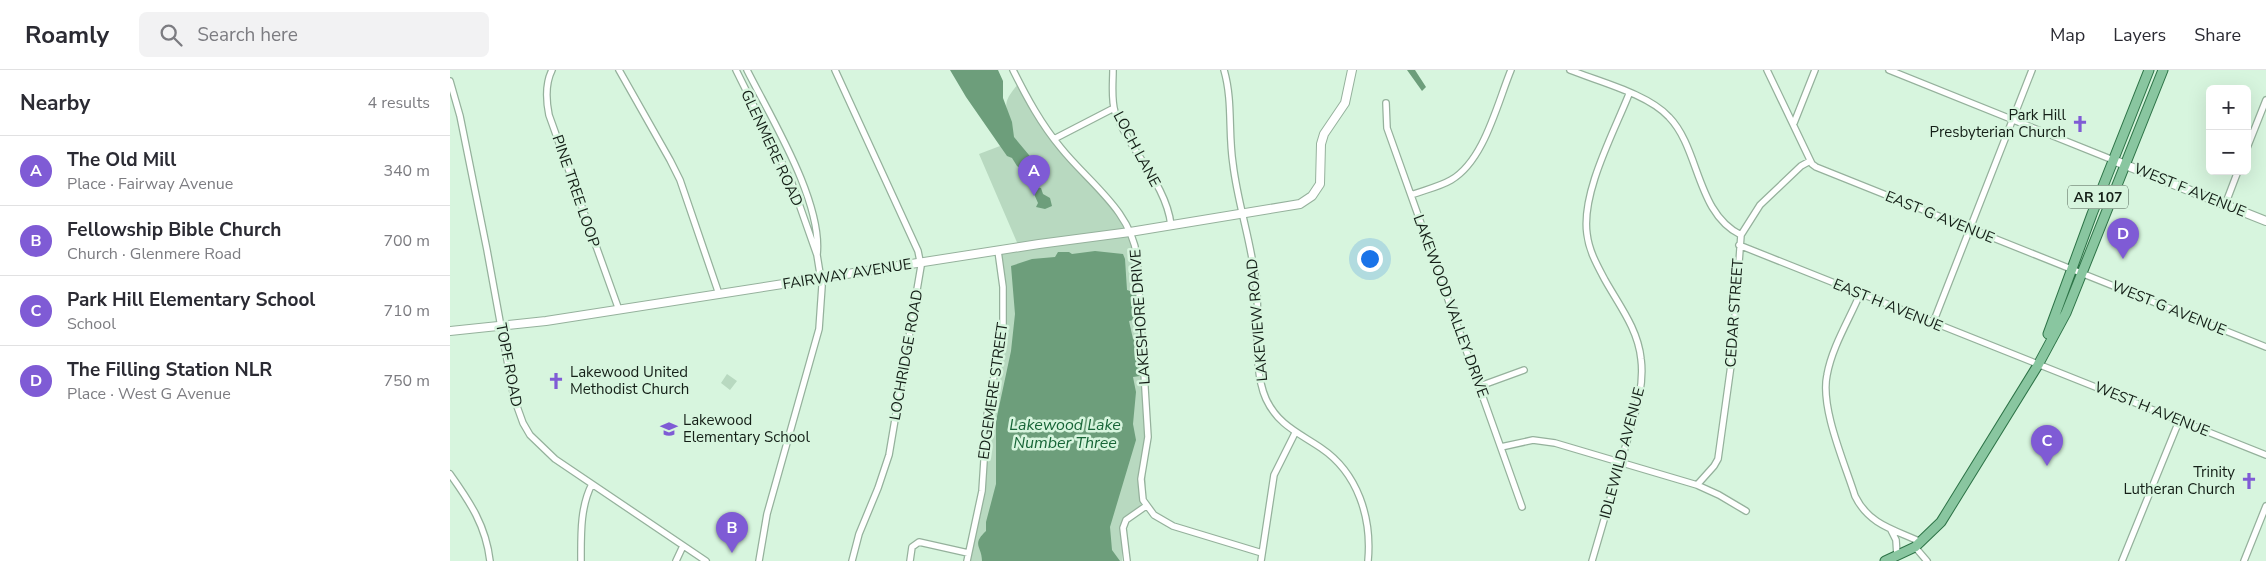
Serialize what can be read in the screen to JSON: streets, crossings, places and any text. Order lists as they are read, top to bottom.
{
  "streets": {
    "main road": ["AR 107"],
    "street": [
      "GLENMERE ROAD",
      "LOCH LANE",
      "WEST F AVENUE",
      "PINE TREE LOOP",
      "EAST G AVENUE",
      "FAIRWAY AVENUE",
      "EAST H AVENUE",
      "LAKEWOOD VALLEY DRIVE",
      "WEST G AVENUE",
      "CEDAR STREET",
      "LAKESHORE DRIVE",
      "LAKEVIEW ROAD",
      "LOCHRIDGE ROAD",
      "TOPF ROAD",
      "EDGEMERE STREET",
      "WEST H AVENUE",
      "IDLEWILD AVENUE"
    ]
  },
  "crossings": [
    ["GLENMERE ROAD", "FAIRWAY AVENUE"],
    ["LOCH LANE", "FAIRWAY AVENUE"],
    ["WEST F AVENUE", "AR 107"],
    ["PINE TREE LOOP", "FAIRWAY AVENUE"],
    ["AR 107", "EAST G AVENUE"],
    ["AR 107", "EAST H AVENUE"],
    ["AR 107", "WEST G AVENUE"],
    ["AR 107", "WEST H AVENUE"],
    ["EAST G AVENUE", "WEST G AVENUE"],
    ["EAST G AVENUE", "CEDAR STREET"],
    ["FAIRWAY AVENUE", "LAKESHORE DRIVE"],
    ["FAIRWAY AVENUE", "LAKEVIEW ROAD"],
    ["FAIRWAY AVENUE", "LOCHRIDGE ROAD"],
    ["FAIRWAY AVENUE", "TOPF ROAD"],
    ["FAIRWAY AVENUE", "EDGEMERE STREET"],
    ["EAST H AVENUE", "CEDAR STREET"],
    ["EAST H AVENUE", "WEST H AVENUE"]
  ],
  "water": ["Lakewood Lake Number Three"],
  "places": {
    "church": ["Park Hill Presbyterian Church", "Lakewood United Methodist Church", "Trinity Lutheran Church"],
    "school or university": ["Lakewood Elementary School"]
  },
  "page": {
    "header": "Roamly",
    "search": "Search here",
    "nav": ["Map", "Layers", "Share"],
    "heading": ["Nearby", "4 results"],
    "map_buttons": ["+", "−"],
    "list": [
      {
        "mark": "A",
        "name": "The Old Mill",
        "note": "Place · Fairway Avenue",
        "value": "340 m"
      },
      {
        "mark": "B",
        "name": "Fellowship Bible Church",
        "note": "Church · Glenmere Road",
        "value": "700 m"
      },
      {
        "mark": "C",
        "name": "Park Hill Elementary School",
        "note": "School",
        "value": "710 m"
      },
      {
        "mark": "D",
        "name": "The Filling Station NLR",
        "note": "Place · West G Avenue",
        "value": "750 m"
      }
    ],
    "pins": [
      "A",
      "D",
      "C",
      "B"
    ]
  }
}
